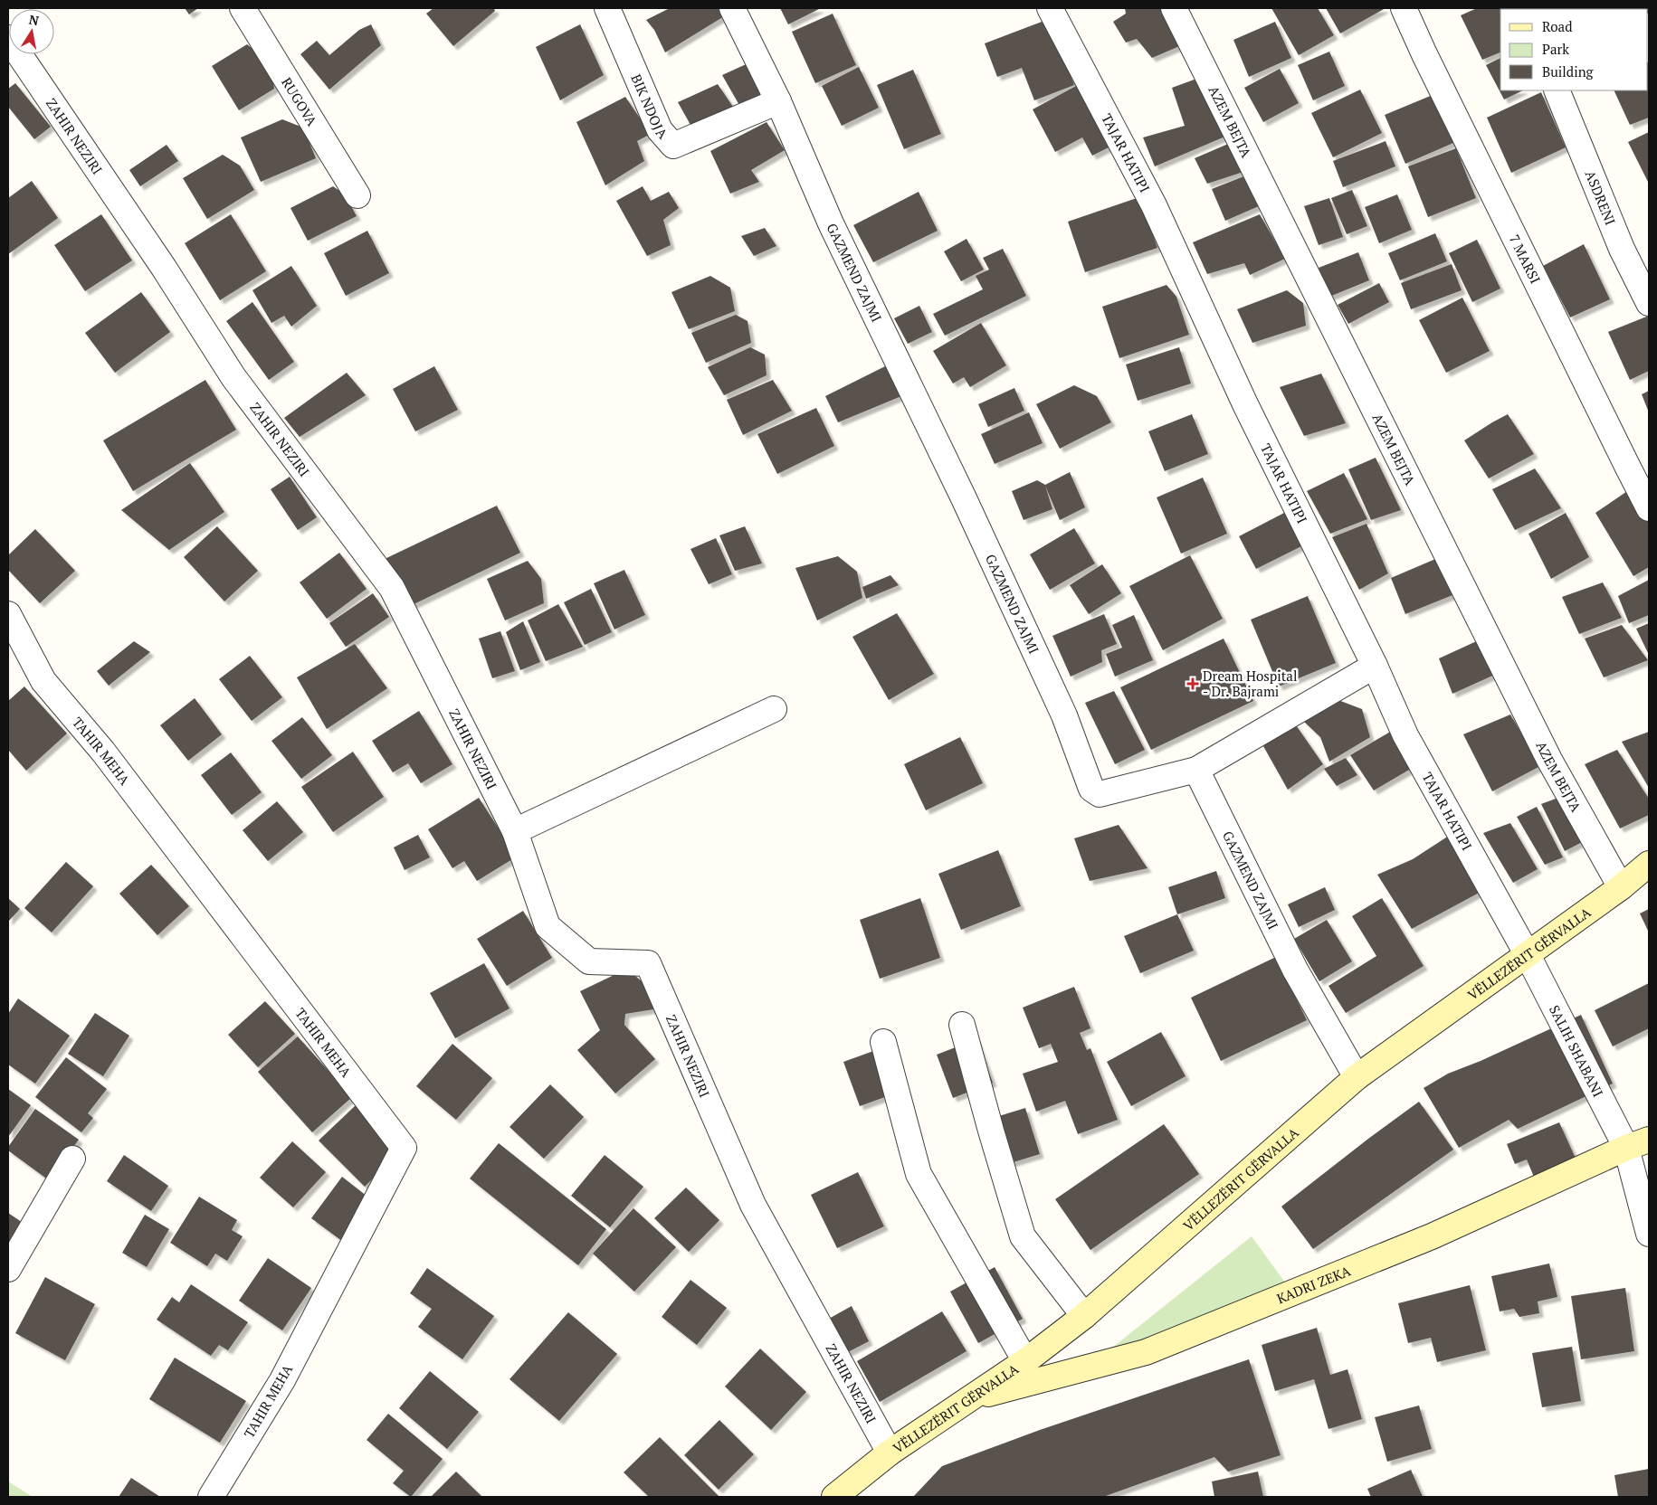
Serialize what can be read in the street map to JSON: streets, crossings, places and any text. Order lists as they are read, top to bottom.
{
  "streets": {
    "street": [
      "RUGOVA",
      "BIK NDOJA",
      "AZEM BEJTA",
      "ZAHIR NEZIRI",
      "TAJAR HATIPI",
      "ASDRENI",
      "7 MARSI",
      "GAZMEND ZAJMI",
      "TAHIR MEHA",
      "VËLLEZËRIT GËRVALLA",
      "SALIH SHABANI",
      "KADRI ZEKA"
    ]
  },
  "crossings": [
    ["BIK NDOJA", "GAZMEND ZAJMI"],
    ["AZEM BEJTA", "VËLLEZËRIT GËRVALLA"],
    ["ZAHIR NEZIRI", "VËLLEZËRIT GËRVALLA"],
    ["TAJAR HATIPI", "VËLLEZËRIT GËRVALLA"],
    ["TAJAR HATIPI", "SALIH SHABANI"],
    ["GAZMEND ZAJMI", "VËLLEZËRIT GËRVALLA"],
    ["VËLLEZËRIT GËRVALLA", "SALIH SHABANI"],
    ["VËLLEZËRIT GËRVALLA", "KADRI ZEKA"],
    ["SALIH SHABANI", "KADRI ZEKA"]
  ],
  "places": {
    "health": ["Dream Hospital - Dr. Bajrami"]
  },
  "legend": ["Road", "Park", "Building"],
  "north": "top"
}
